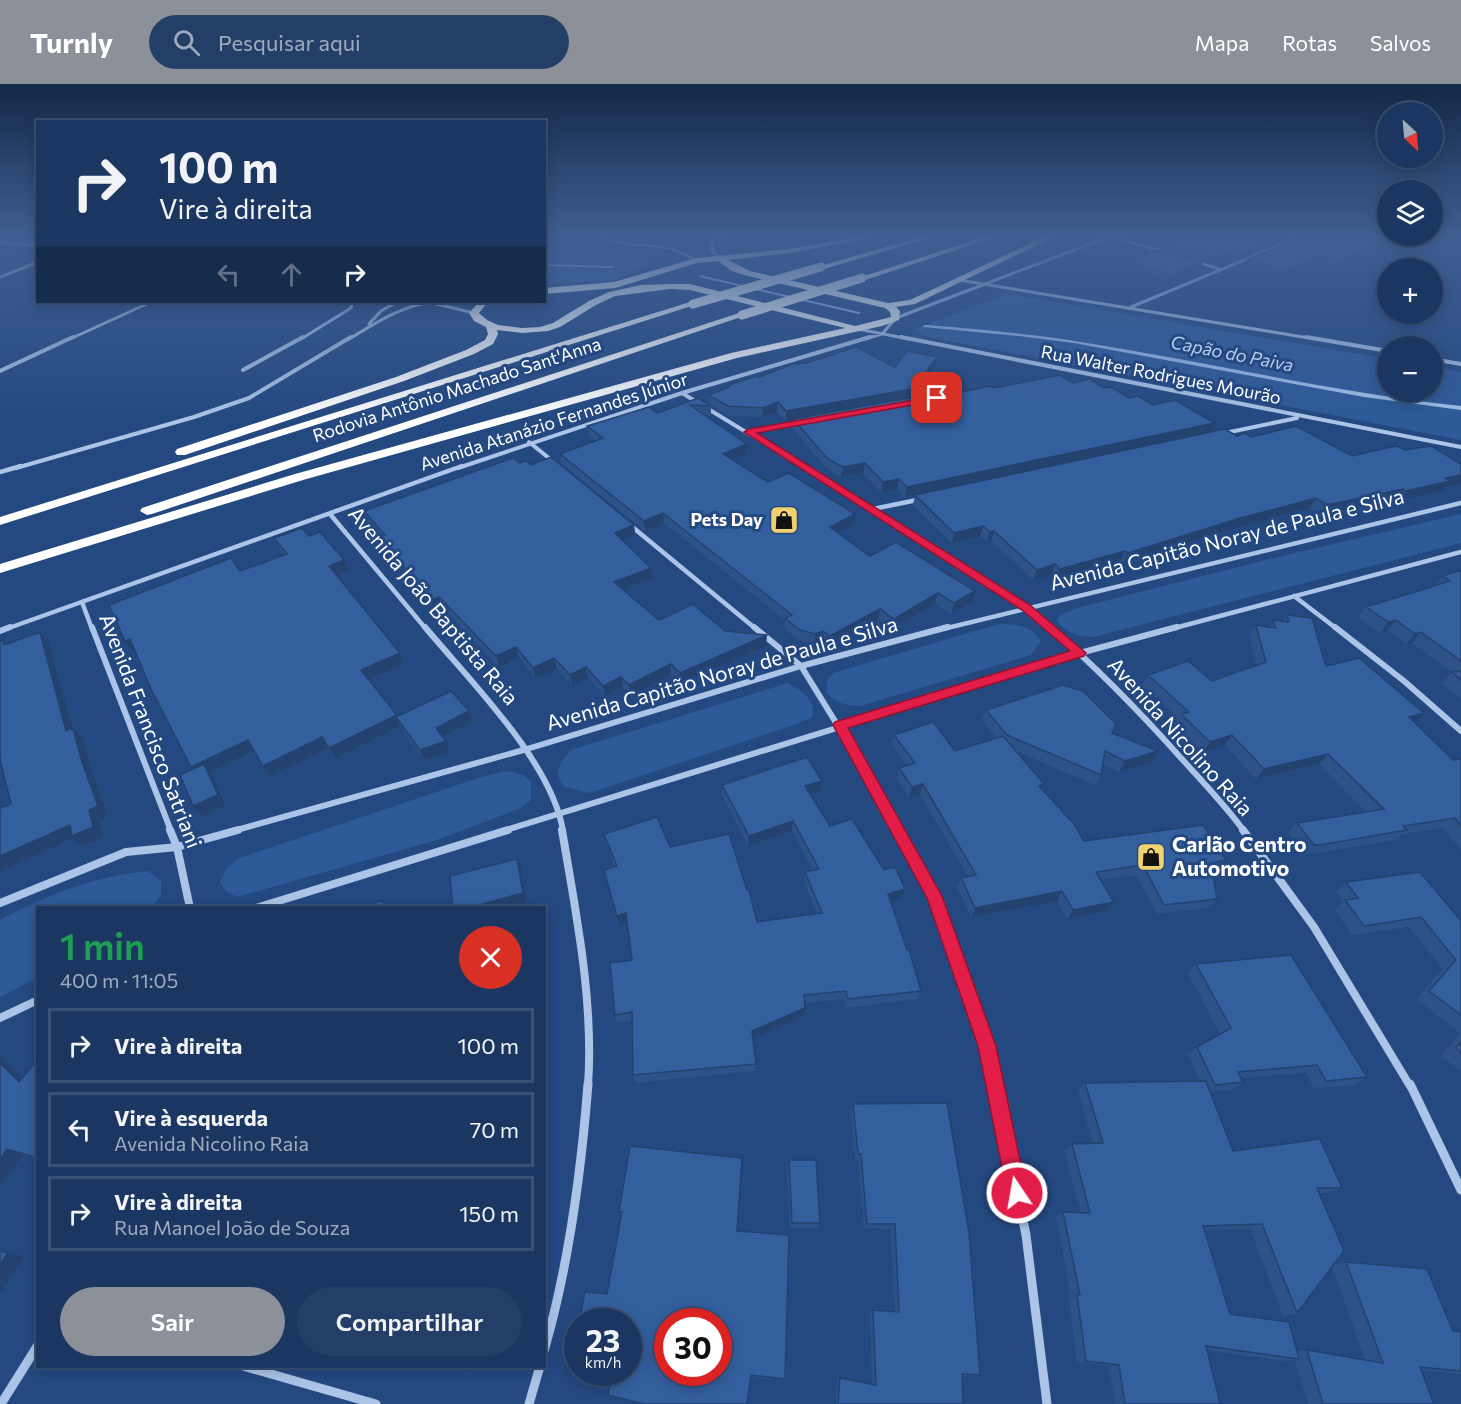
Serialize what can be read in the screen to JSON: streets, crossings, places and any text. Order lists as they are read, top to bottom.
{
  "streets": {
    "highway": ["Rodovia Antônio Machado Sant'Anna"],
    "street": [
      "Rua Walter Rodrigues Mourão",
      "Avenida Atanázio Fernandes Júnior",
      "Avenida Capitão Noray de Paula e Silva",
      "Avenida João Baptista Raia",
      "Avenida Francisco Satriani",
      "Avenida Nicolino Raia"
    ]
  },
  "crossings": [
    ["Rua Walter Rodrigues Mourão", "Avenida Atanázio Fernandes Júnior"],
    ["Avenida Atanázio Fernandes Júnior", "Avenida João Baptista Raia"],
    ["Avenida Atanázio Fernandes Júnior", "Avenida Francisco Satriani"],
    ["Avenida Atanázio Fernandes Júnior", "Avenida Nicolino Raia"],
    ["Avenida Capitão Noray de Paula e Silva", "Avenida João Baptista Raia"],
    ["Avenida Capitão Noray de Paula e Silva", "Avenida Francisco Satriani"],
    ["Avenida Capitão Noray de Paula e Silva", "Avenida Nicolino Raia"]
  ],
  "water": ["Capão do Paiva"],
  "places": {
    "shop": ["Pets Day", "Carlão Centro Automotivo"]
  },
  "north": "bottom right",
  "page": {
    "header": "Turnly",
    "search": "Pesquisar aqui",
    "nav": ["Mapa", "Rotas", "Salvos"],
    "map_buttons": ["+", "−"],
    "turn": ["100 m", "Vire à direita"],
    "heading": ["1 min", "400 m · 11:05"],
    "list": [
      {
        "name": "Vire à direita",
        "value": "100 m"
      },
      {
        "name": "Vire à esquerda",
        "note": "Avenida Nicolino Raia",
        "value": "70 m"
      },
      {
        "name": "Vire à direita",
        "note": "Rua Manoel João de Souza",
        "value": "150 m"
      }
    ],
    "buttons": ["Sair", "Compartilhar"],
    "speed": "23 km/h",
    "limit": "30"
  }
}
